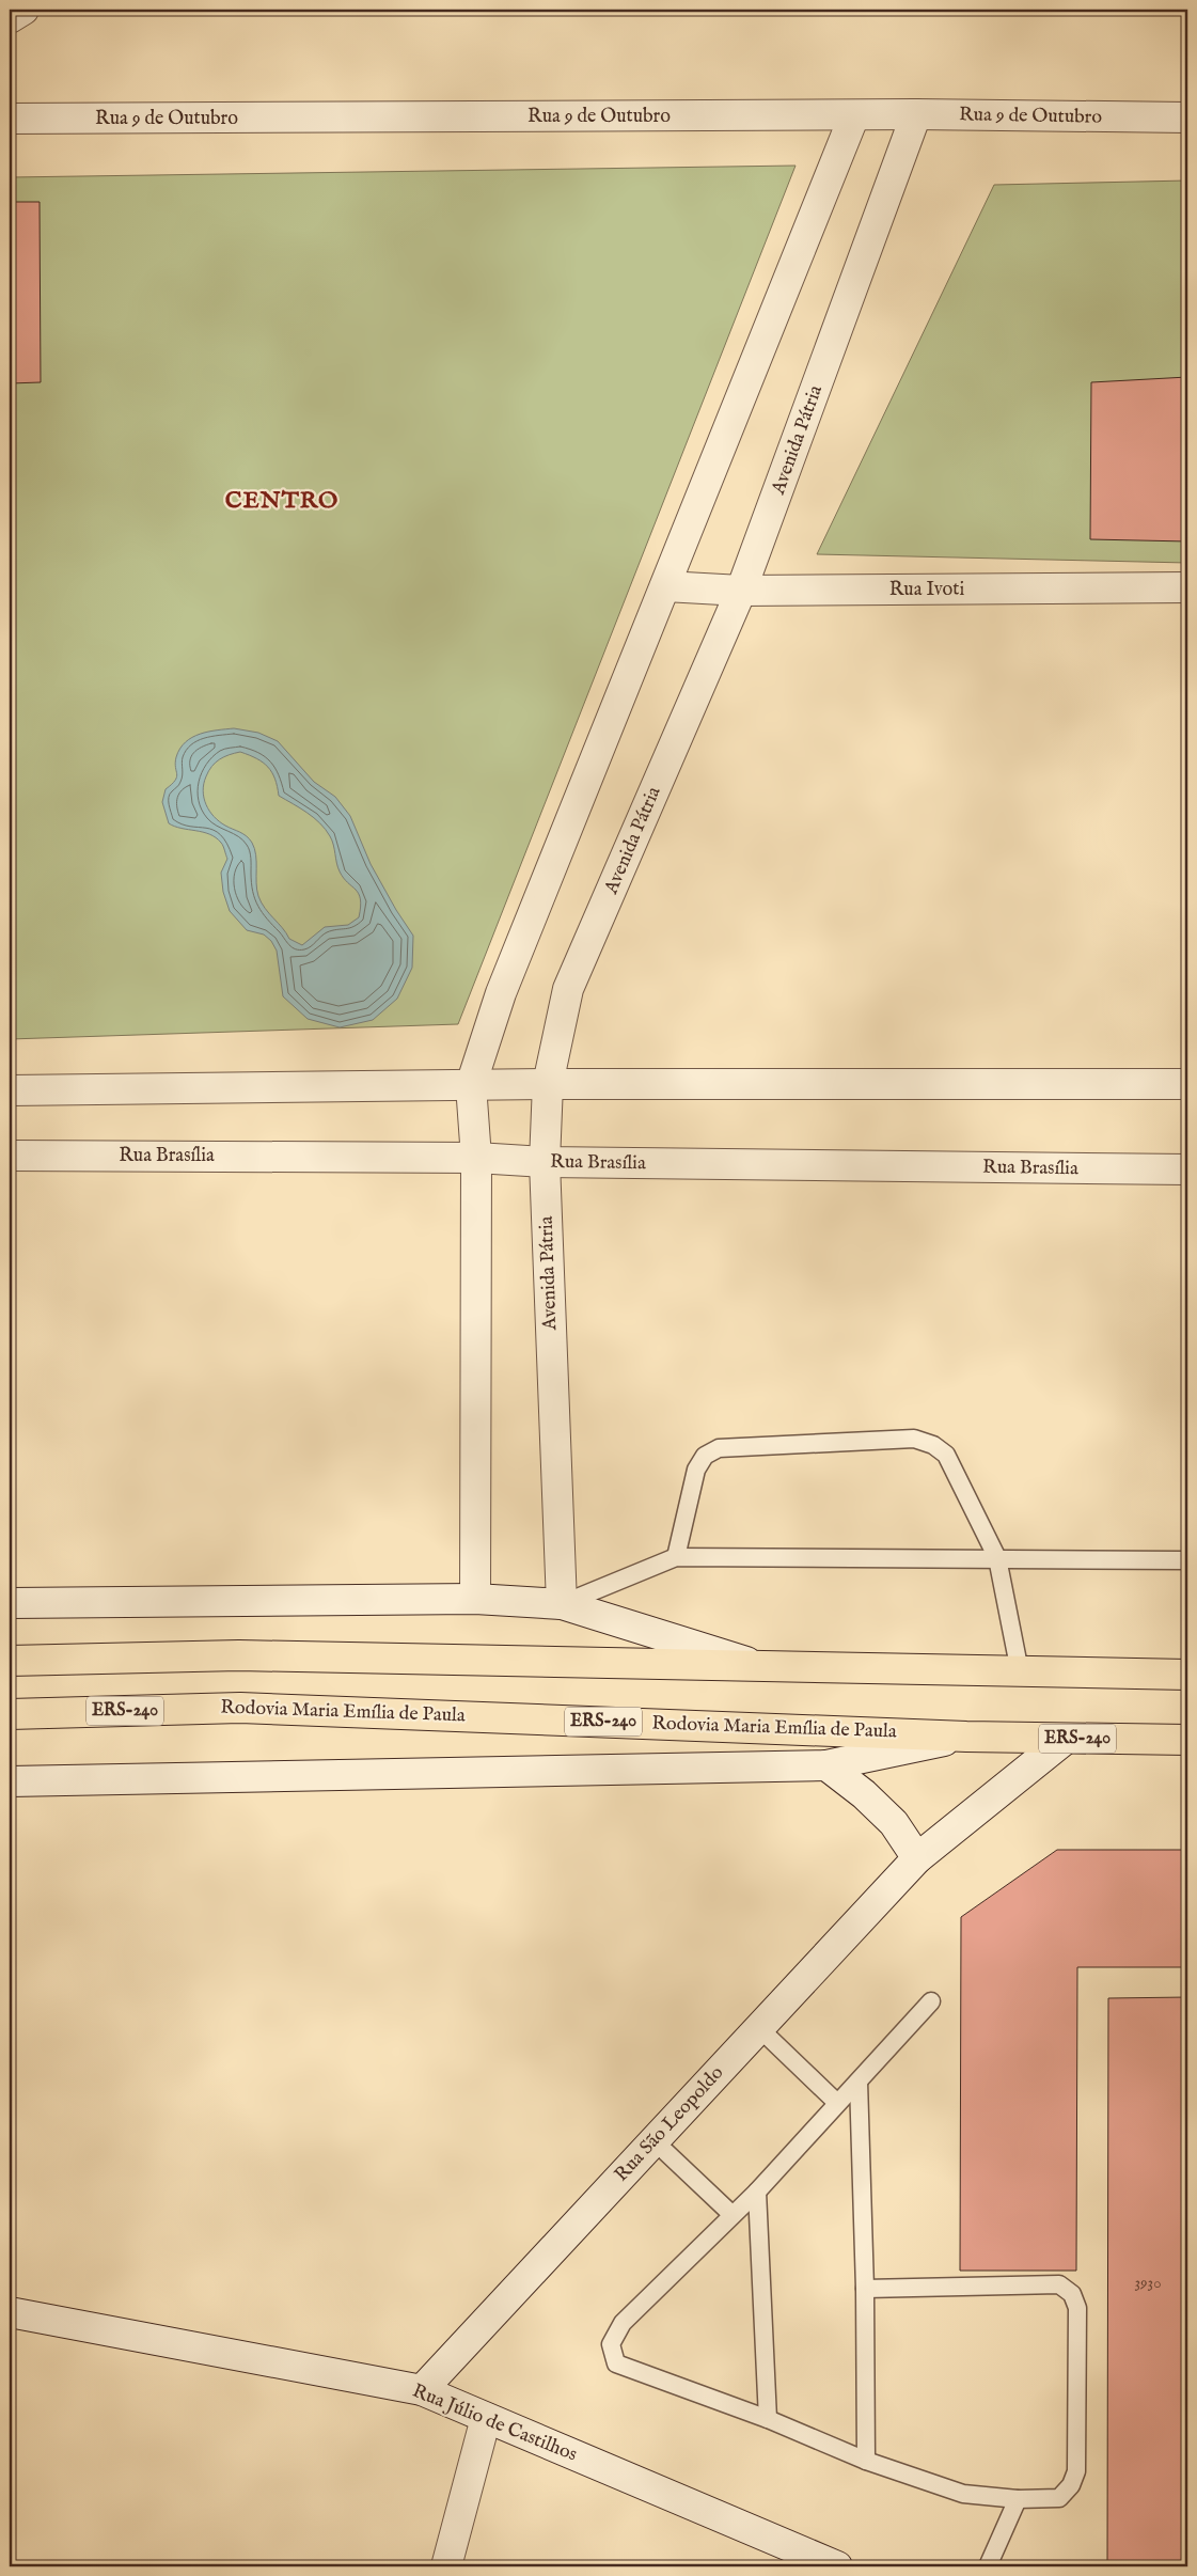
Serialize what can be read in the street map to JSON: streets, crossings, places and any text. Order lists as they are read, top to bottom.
{
  "streets": {
    "highway": ["ERS-240", "Rodovia Maria Emília de Paula"],
    "street": [
      "Rua 9 de Outubro",
      "Avenida Pátria",
      "Rua Ivoti",
      "Rua Brasília",
      "Rua São Leopoldo",
      "Rua Júlio de Castilhos"
    ]
  },
  "crossings": [
    ["Rua 9 de Outubro", "Avenida Pátria"],
    ["Avenida Pátria", "Rua Ivoti"],
    ["Avenida Pátria", "Rua Brasília"],
    ["Rodovia Maria Emília de Paula", "Rua São Leopoldo"],
    ["Rua São Leopoldo", "Rua Júlio de Castilhos"]
  ],
  "districts": ["CENTRO"],
  "house_numbers": ["3930"]
}
